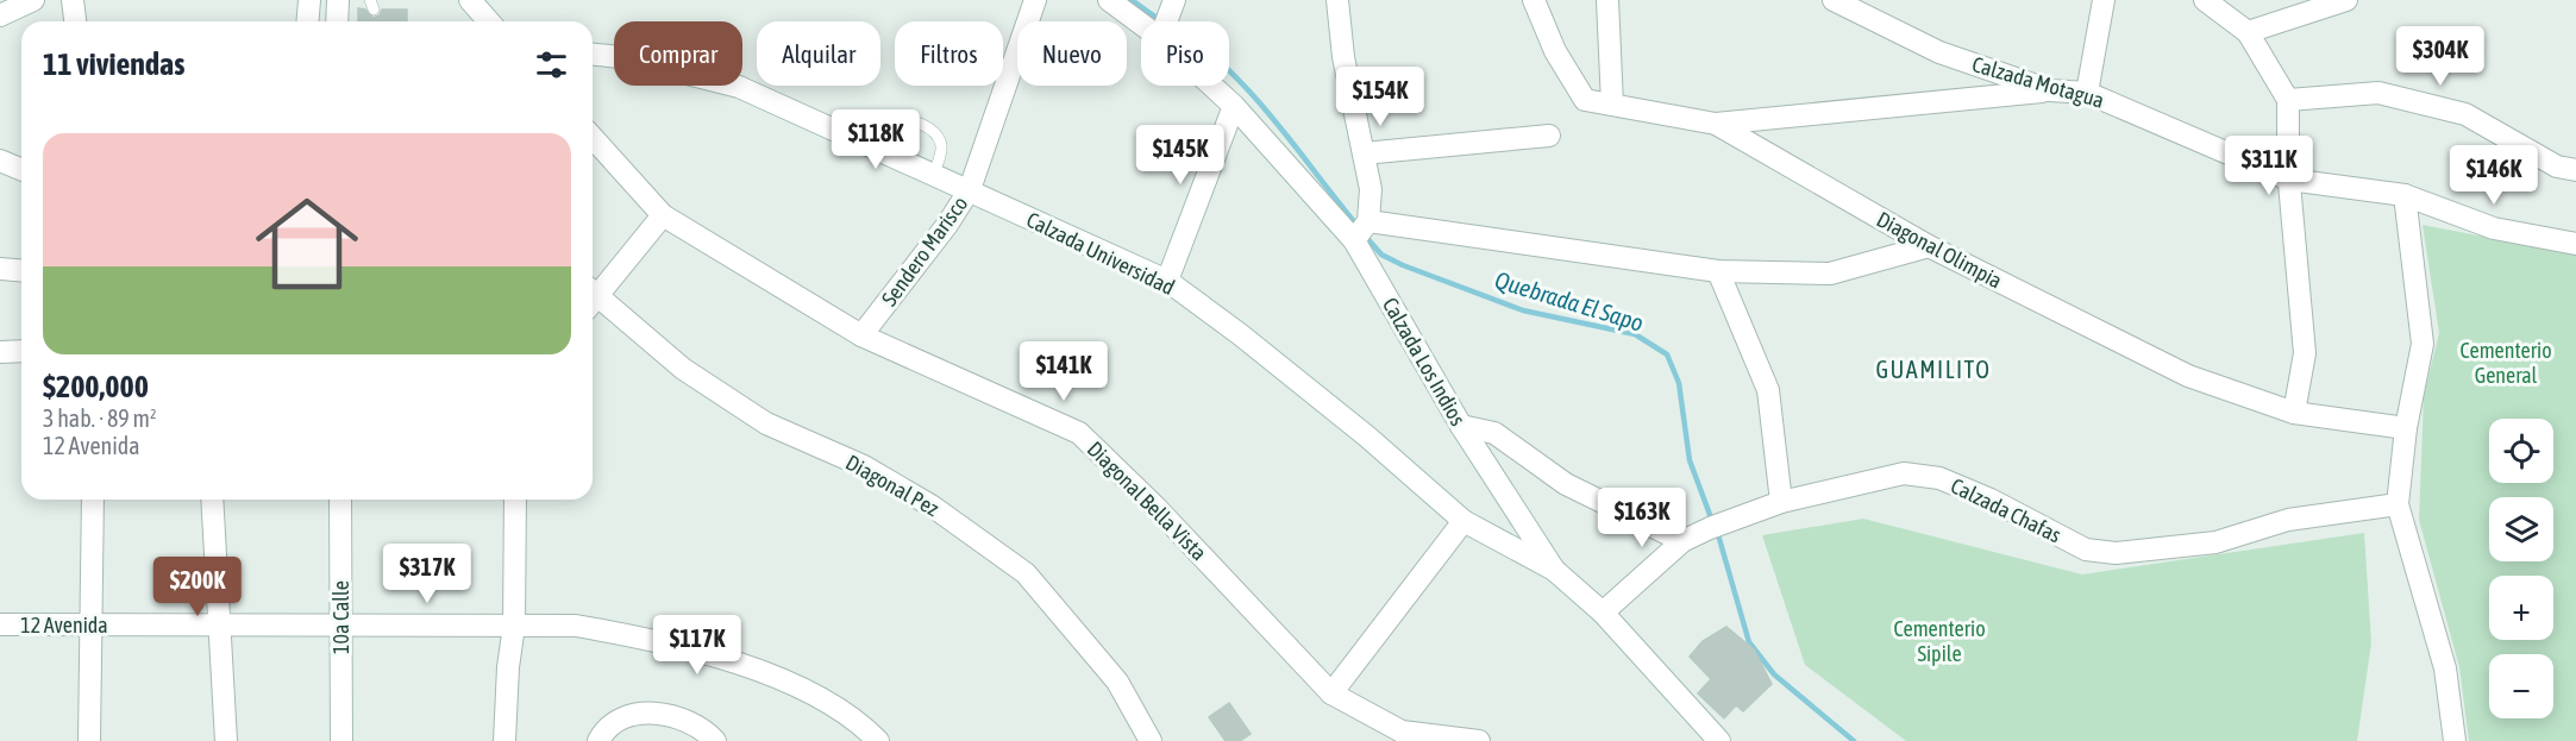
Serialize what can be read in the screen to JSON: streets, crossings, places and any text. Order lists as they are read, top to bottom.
{
  "streets": {
    "street": [
      "Calzada Motagua",
      "Diagonal Olimpia",
      "Sendero Marisco",
      "Calzada Universidad",
      "Calzada Los Indios",
      "Diagonal Pez",
      "Diagonal Bella Vista",
      "Calzada Chafas",
      "10a Calle",
      "12 Avenida"
    ]
  },
  "crossings": [
    ["Sendero Marisco", "Calzada Universidad"],
    ["Sendero Marisco", "Diagonal Bella Vista"],
    ["Calzada Universidad", "Calzada Los Indios"],
    ["Calzada Los Indios", "Calzada Chafas"],
    ["10a Calle", "12 Avenida"]
  ],
  "districts": ["GUAMILITO"],
  "water": ["Quebrada El Sapo"],
  "parks": ["Cementerio General", "Cementerio Sipile"],
  "page": {
    "chip": [
      "Comprar",
      "Alquilar",
      "Filtros",
      "Nuevo",
      "Piso"
    ],
    "heading": "11 viviendas",
    "price": [
      "$304K",
      "$154K",
      "$118K",
      "$145K",
      "$311K",
      "$146K",
      "$141K",
      "$163K",
      "$317K",
      "$200K",
      "$117K"
    ],
    "list": [
      {
        "name": "$200,000",
        "note": "3 hab. · 89 m² · 12 Avenida"
      }
    ],
    "map_buttons": ["+", "−"]
  }
}
